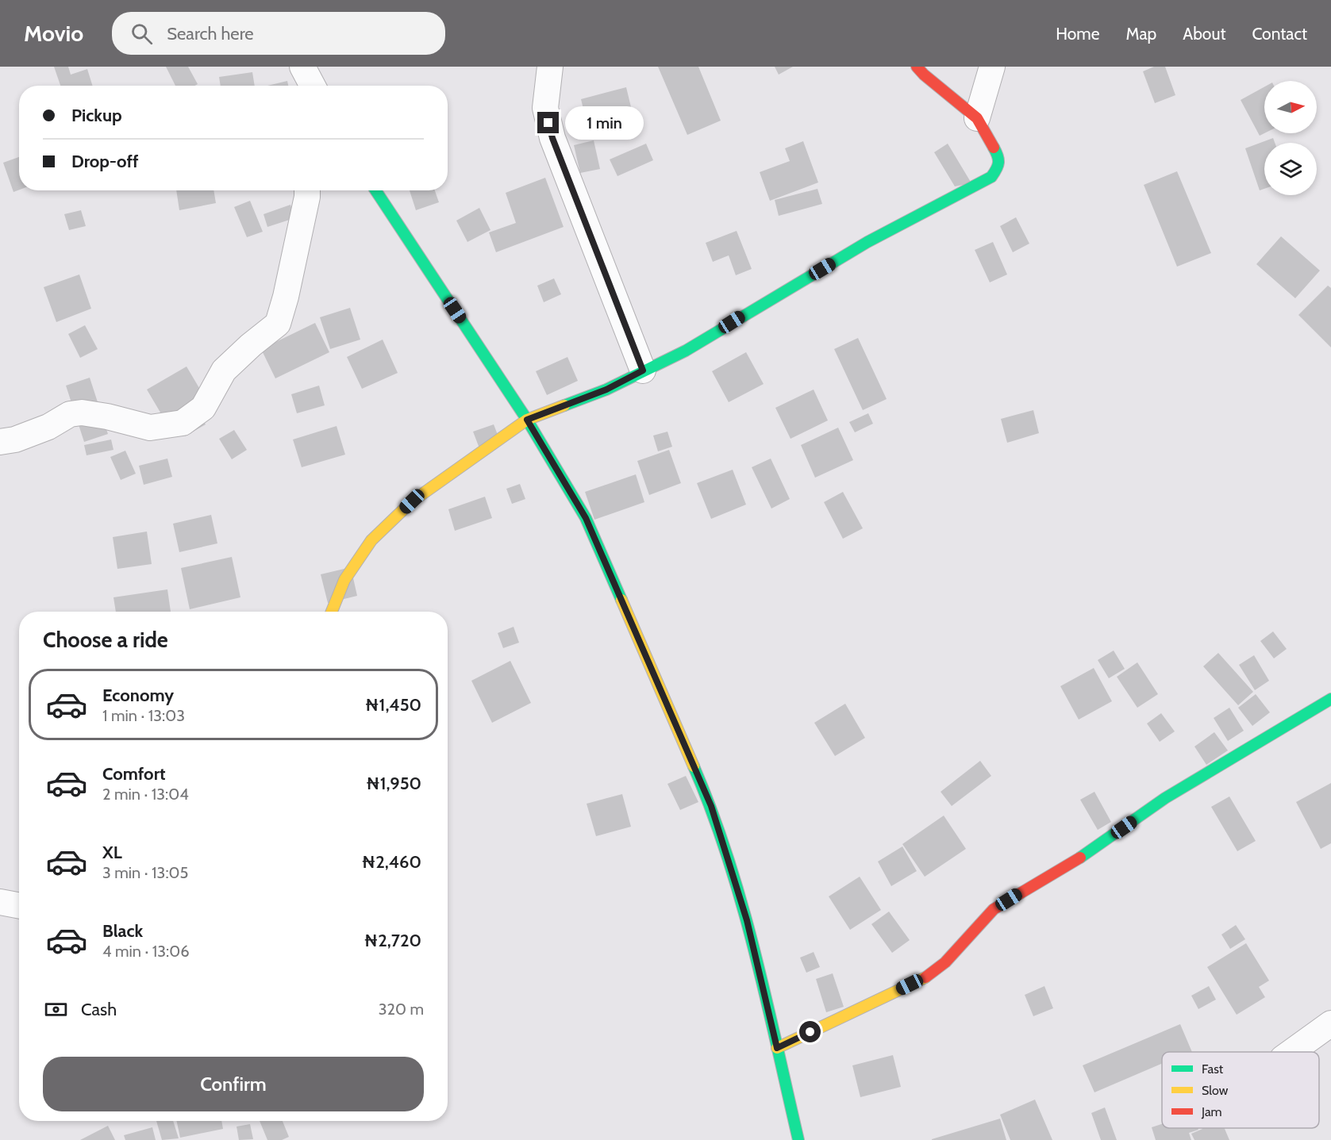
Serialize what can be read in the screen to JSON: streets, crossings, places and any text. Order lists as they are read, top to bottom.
{
  "legend": ["Fast", "Slow", "Jam"],
  "north": "right",
  "page": {
    "header": "Movio",
    "search": "Search here",
    "nav": [
      "Home",
      "Map",
      "About",
      "Contact"
    ],
    "banner": ["Pickup", "Drop-off"],
    "bubble": "1 min",
    "heading": "Choose a ride",
    "list": [
      {
        "name": "Economy",
        "note": "1 min · 13:03",
        "value": "₦1,450"
      },
      {
        "name": "Comfort",
        "note": "2 min · 13:04",
        "value": "₦1,950"
      },
      {
        "name": "XL",
        "note": "3 min · 13:05",
        "value": "₦2,460"
      },
      {
        "name": "Black",
        "note": "4 min · 13:06",
        "value": "₦2,720"
      }
    ],
    "pay": ["Cash", "320 m"],
    "buttons": "Confirm"
  }
}
